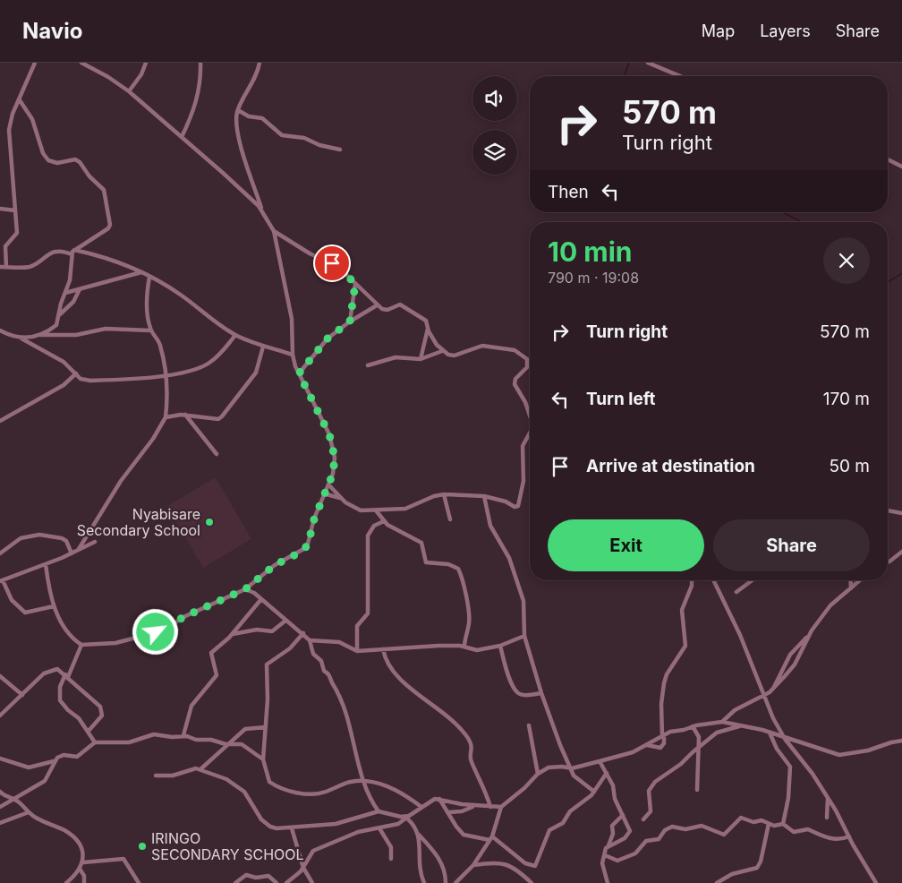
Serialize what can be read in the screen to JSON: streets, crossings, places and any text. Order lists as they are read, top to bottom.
{
  "places": ["Nyabisare Secondary School", "IRINGO SECONDARY SCHOOL"],
  "page": {
    "header": "Navio",
    "nav": ["Map", "Layers", "Share"],
    "turn": ["570 m", "Turn right"],
    "then": "Then",
    "heading": ["10 min", "790 m · 19:08"],
    "list": [
      {
        "name": "Turn right",
        "value": "570 m"
      },
      {
        "name": "Turn left",
        "value": "170 m"
      },
      {
        "name": "Arrive at destination",
        "value": "50 m"
      }
    ],
    "buttons": ["Exit", "Share"]
  }
}
